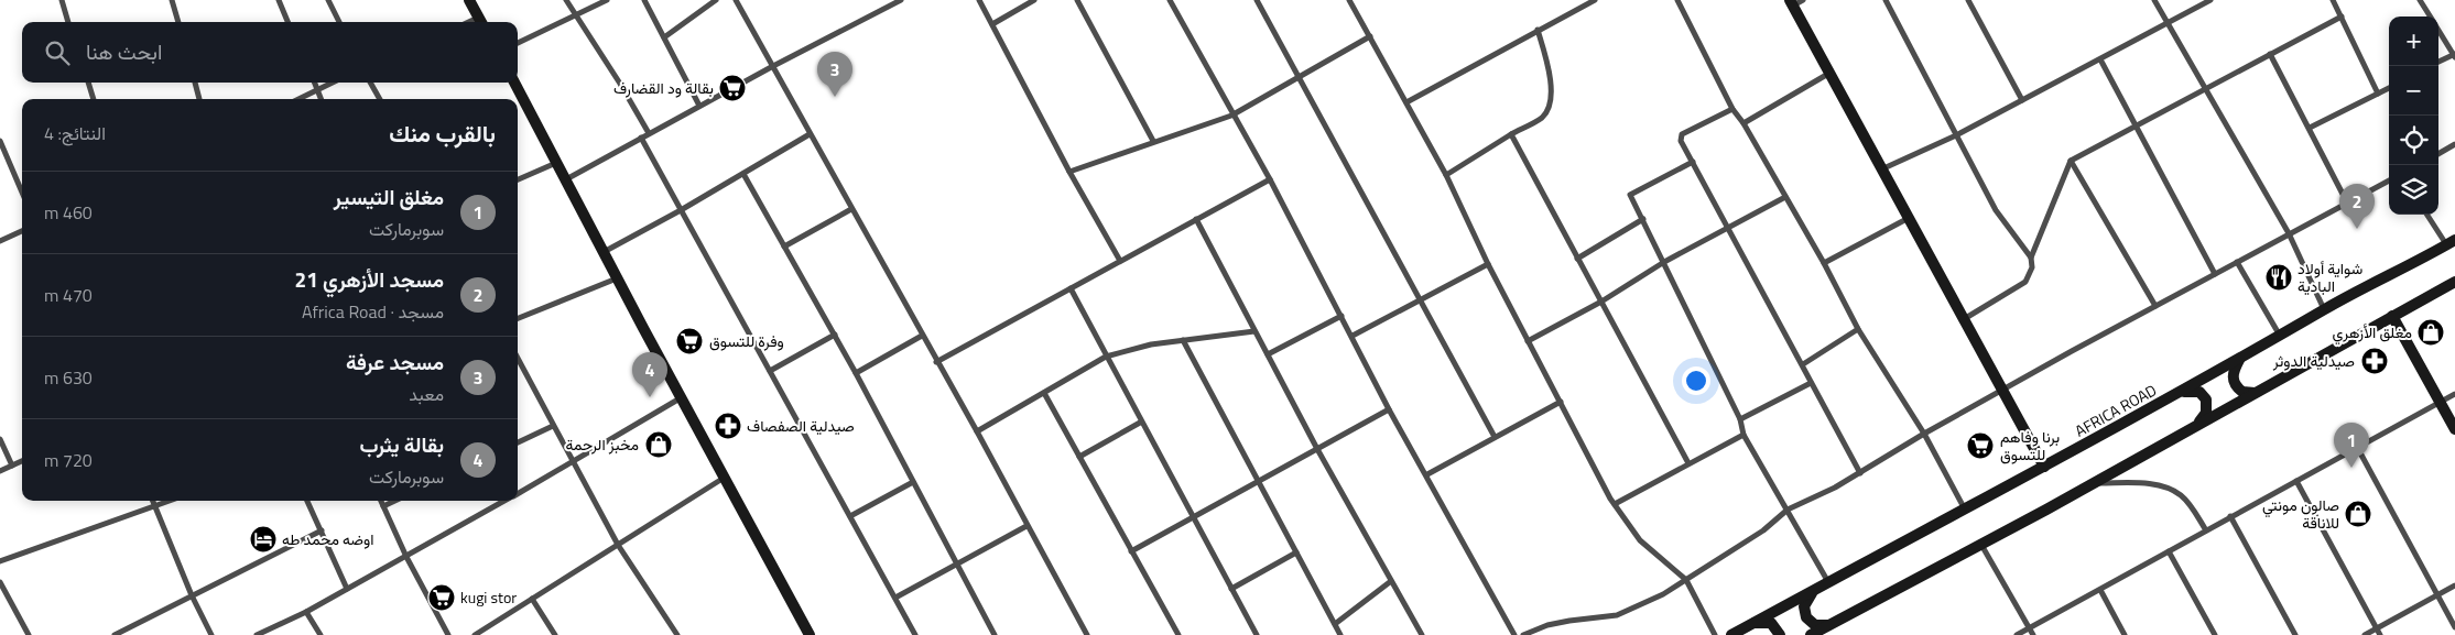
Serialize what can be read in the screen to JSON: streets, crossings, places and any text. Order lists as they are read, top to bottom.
{
  "streets": {
    "street": ["AFRICA ROAD"]
  },
  "places": {
    "supermarket": [
      "بقالة ود القضارف",
      "وفرة للتسوق",
      "برنا وفاهم للتسوق",
      "kugi stor"
    ],
    "restaurant": ["شواية أولاد البادية"],
    "shop": ["مغلق الأزهري", "مخبز الرحمة", "صالون مونتي للاناقة"],
    "pharmacy": ["صيدلية الدوثر", "صيدلية الصفصاف"],
    "hotel": ["اوضه محمد طه"]
  },
  "page": {
    "map_buttons": ["+", "−"],
    "search": "ابحث هنا",
    "pins": [
      "3",
      "2",
      "4",
      "1"
    ],
    "heading": ["بالقرب منك", "النتائج: 4"],
    "list": [
      {
        "mark": "1",
        "name": "مغلق التيسير",
        "note": "سوبرماركت",
        "value": "460 m"
      },
      {
        "mark": "2",
        "name": "مسجد الأزهري 21",
        "note": "مسجد · Africa Road",
        "value": "470 m"
      },
      {
        "mark": "3",
        "name": "مسجد عرفة",
        "note": "معبد",
        "value": "630 m"
      },
      {
        "mark": "4",
        "name": "بقالة يثرب",
        "note": "سوبرماركت",
        "value": "720 m"
      }
    ]
  }
}
